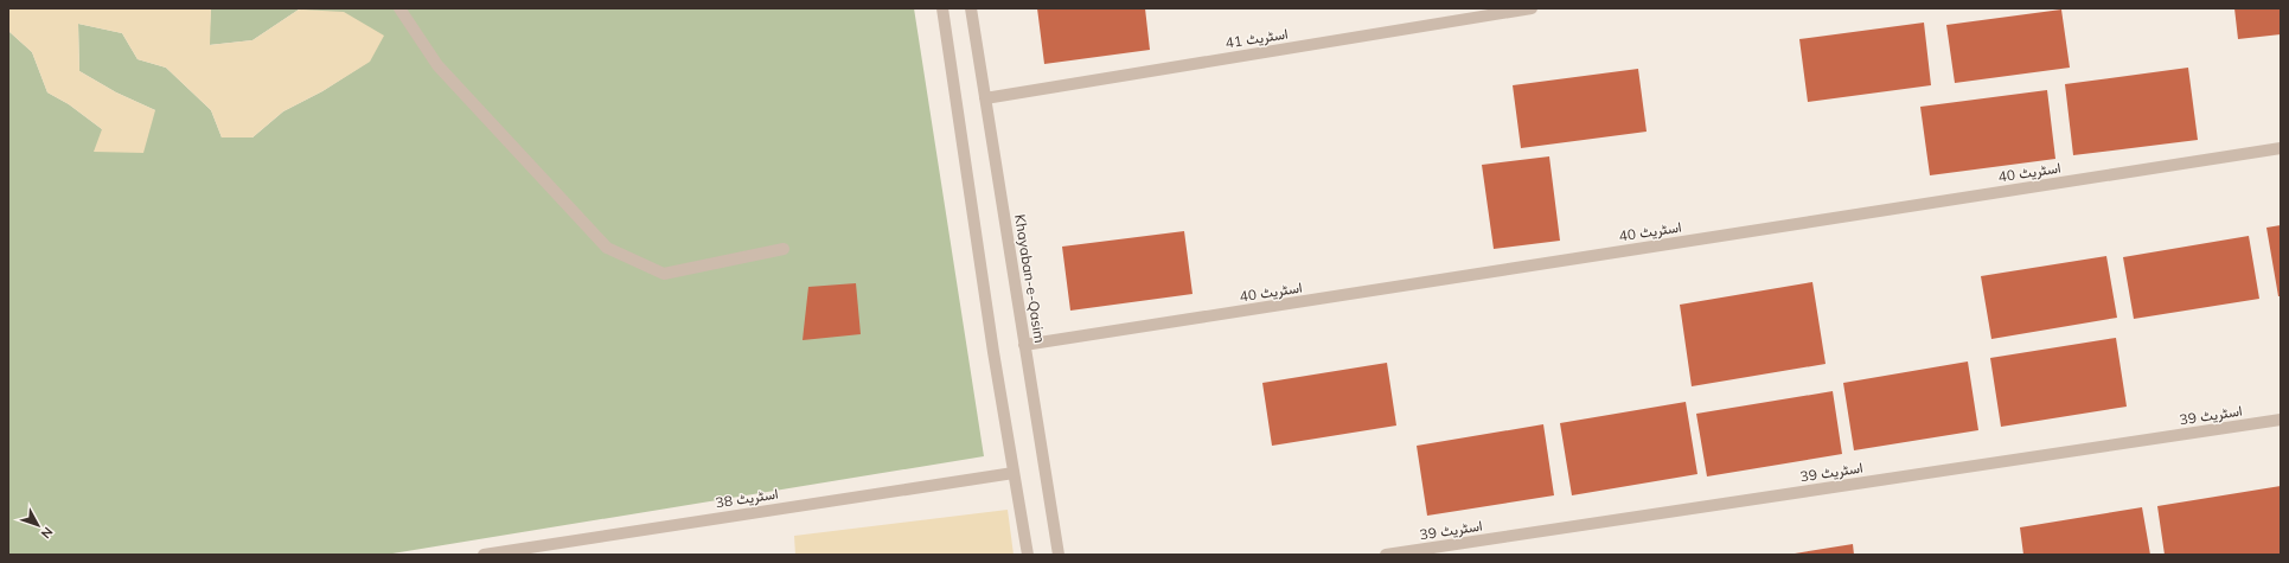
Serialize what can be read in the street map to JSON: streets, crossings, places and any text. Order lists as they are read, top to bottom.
{
  "streets": {
    "street": [
      "اسٹریٹ 41",
      "اسٹریٹ 40",
      "Khayaban-e-Qasim",
      "اسٹریٹ 39",
      "اسٹریٹ 38"
    ]
  },
  "crossings": [
    ["اسٹریٹ 41", "Khayaban-e-Qasim"],
    ["اسٹریٹ 40", "Khayaban-e-Qasim"]
  ],
  "north": "bottom right"
}
